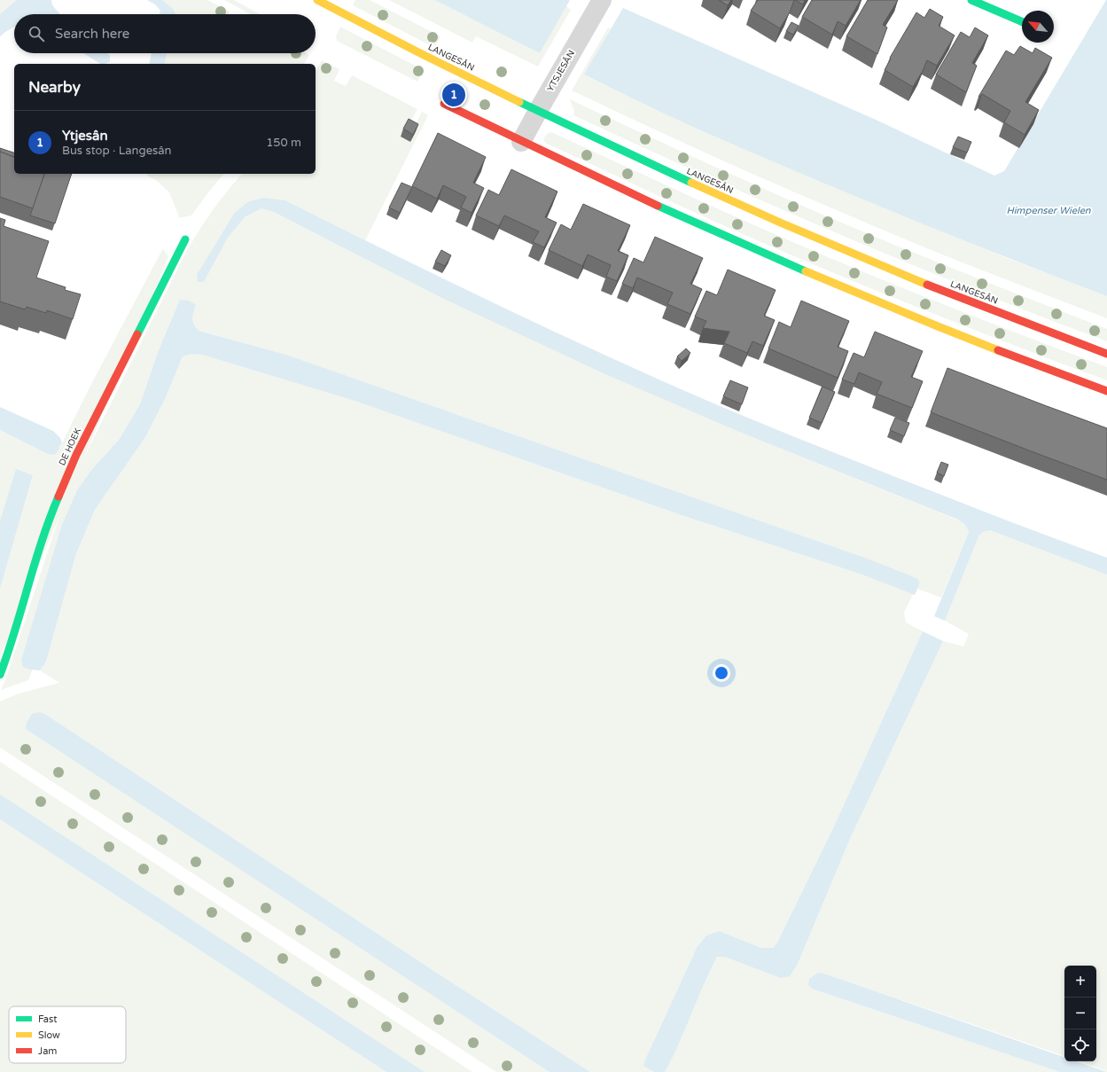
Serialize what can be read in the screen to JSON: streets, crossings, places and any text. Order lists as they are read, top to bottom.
{
  "streets": {
    "street": ["LANGESÂN", "YTSJESÂN", "DE HOEK"]
  },
  "crossings": [
    ["LANGESÂN", "YTSJESÂN"]
  ],
  "water": ["Himpenser Wielen"],
  "legend": ["Fast", "Slow", "Jam"],
  "north": "top left",
  "page": {
    "search": "Search here",
    "heading": "Nearby",
    "pins": "1",
    "list": [
      {
        "mark": "1",
        "name": "Ytjesân",
        "note": "Bus stop · Langesân",
        "value": "150 m"
      }
    ],
    "map_buttons": ["+", "−"]
  }
}
